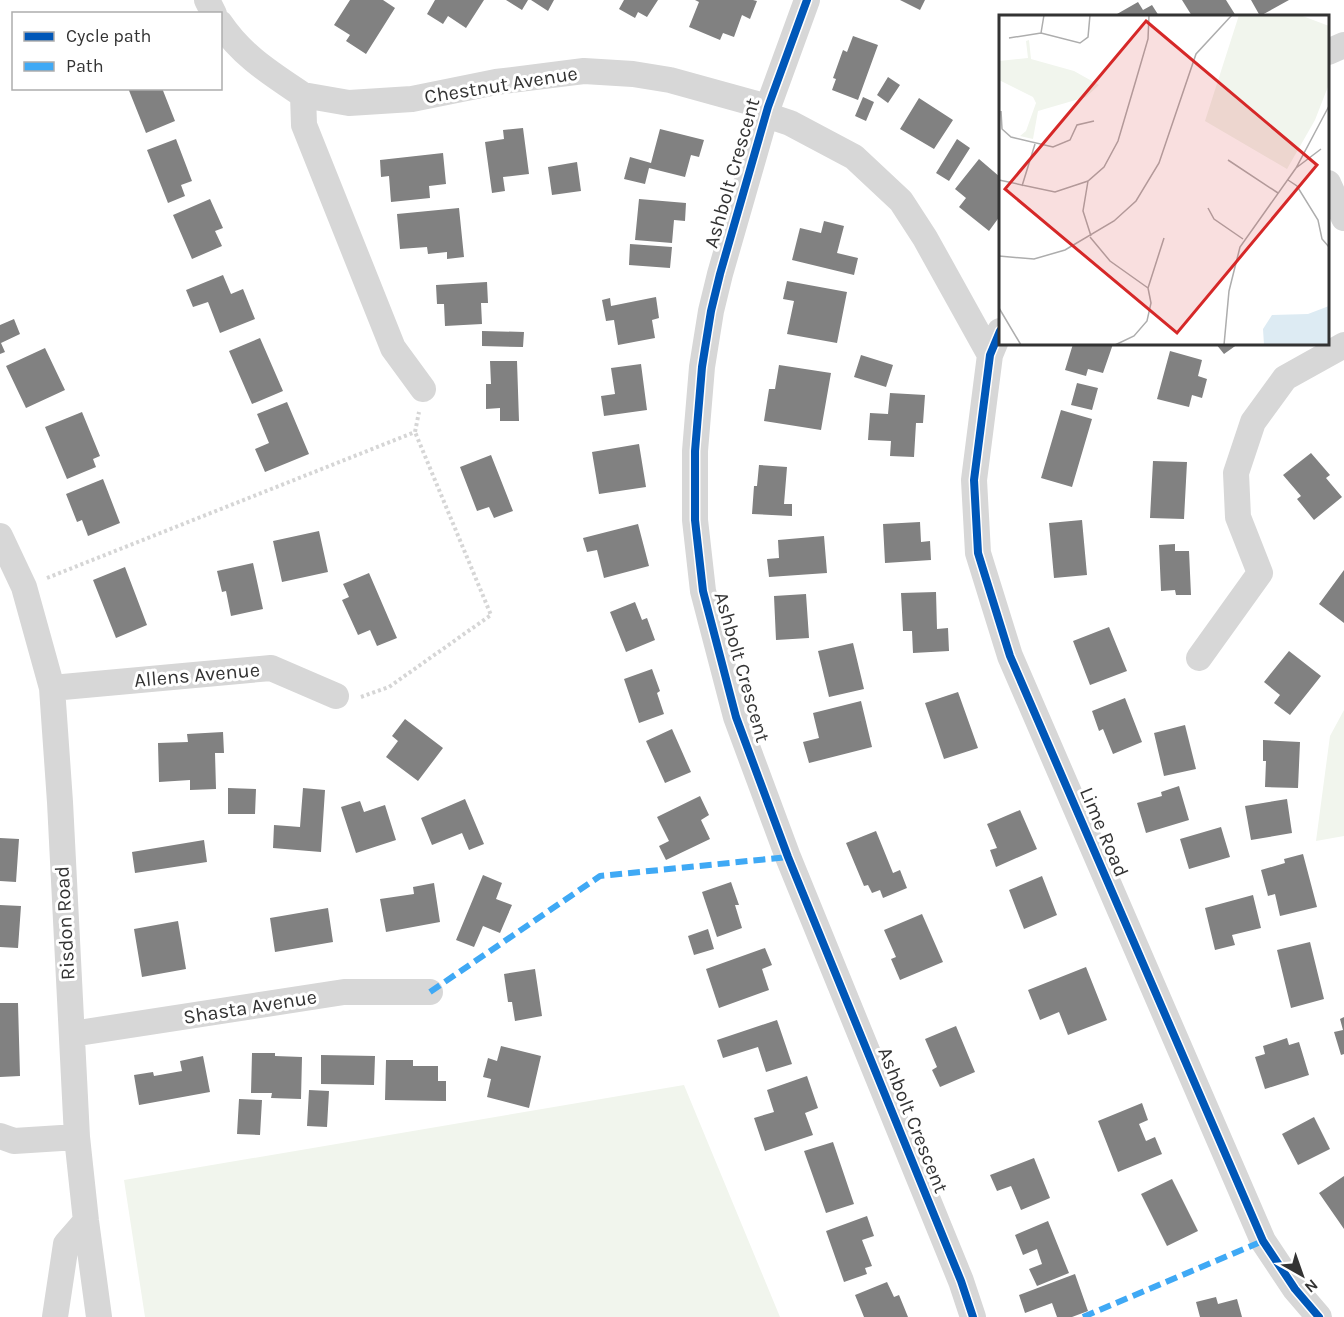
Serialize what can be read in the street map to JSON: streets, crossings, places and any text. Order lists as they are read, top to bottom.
{
  "streets": {
    "street": [
      "Chestnut Avenue",
      "Ashbolt Crescent",
      "Allens Avenue",
      "Lime Road",
      "Risdon Road",
      "Shasta Avenue"
    ]
  },
  "crossings": [
    ["Chestnut Avenue", "Ashbolt Crescent"],
    ["Chestnut Avenue", "Lime Road"],
    ["Allens Avenue", "Risdon Road"],
    ["Risdon Road", "Shasta Avenue"]
  ],
  "legend": ["Cycle path", "Path"],
  "north": "bottom right"
}
